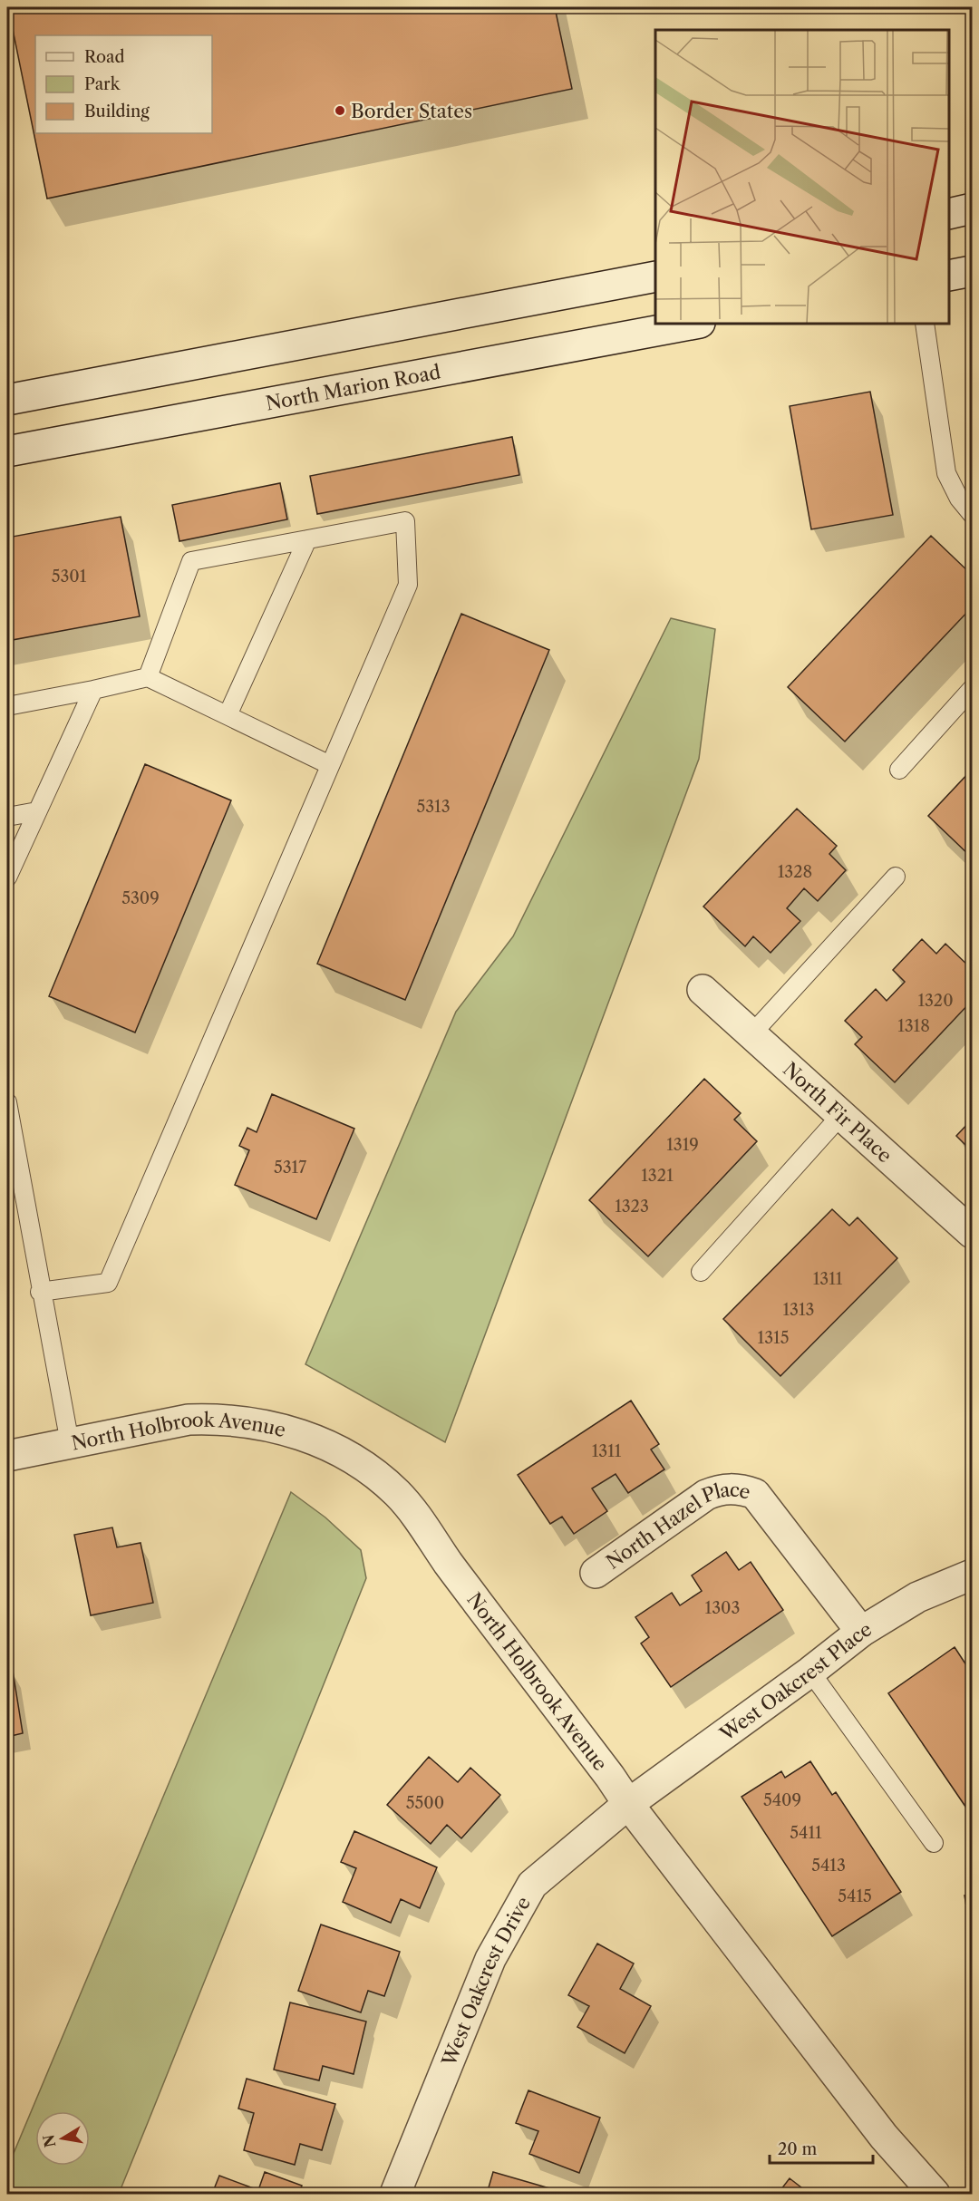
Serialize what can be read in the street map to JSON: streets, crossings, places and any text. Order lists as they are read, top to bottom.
{
  "streets": {
    "street": [
      "North Marion Road",
      "North Fir Place",
      "North Holbrook Avenue",
      "North Hazel Place",
      "West Oakcrest Place",
      "West Oakcrest Drive"
    ]
  },
  "crossings": [
    ["North Holbrook Avenue", "West Oakcrest Place"],
    ["North Holbrook Avenue", "West Oakcrest Drive"],
    ["North Hazel Place", "West Oakcrest Place"],
    ["West Oakcrest Place", "West Oakcrest Drive"]
  ],
  "places": ["Border States"],
  "house_numbers": [
    "5301",
    "5313",
    "1328",
    "5309",
    "1320",
    "1318",
    "1319",
    "5317",
    "1321",
    "1323",
    "1311",
    "1313",
    "1315",
    "1311",
    "1303",
    "5409",
    "5500",
    "5411",
    "5413",
    "5415"
  ],
  "legend": ["Road", "Park", "Building"],
  "scale_bar": "20 m",
  "north": "left"
}
